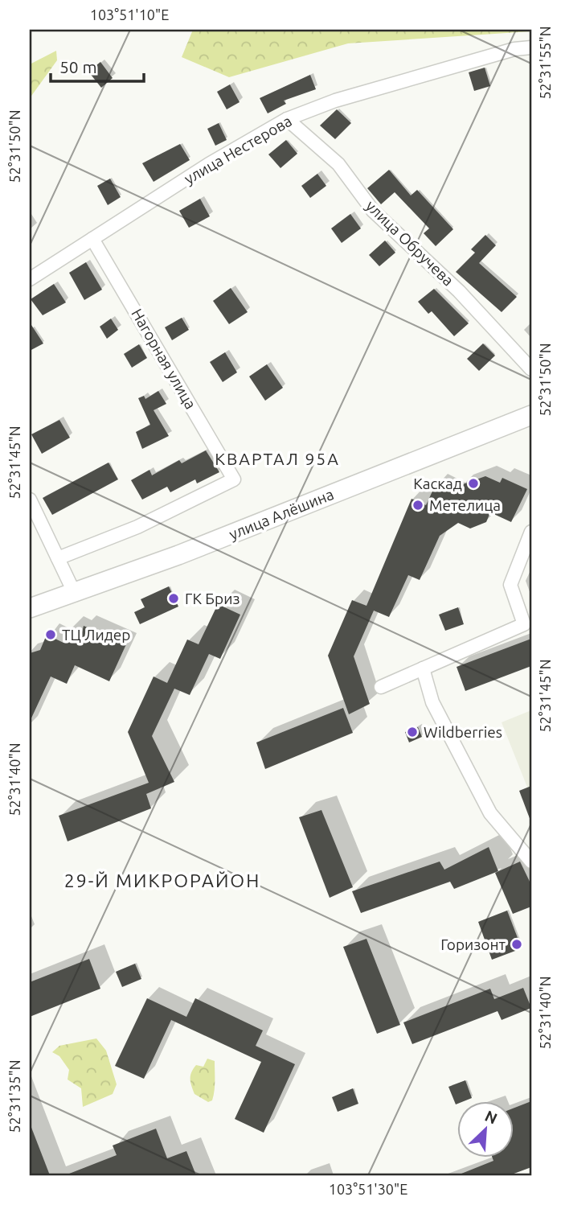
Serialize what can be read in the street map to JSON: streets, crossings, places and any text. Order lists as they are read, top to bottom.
{
  "streets": {
    "street": [
      "улица Нестерова",
      "улица Обручева",
      "Нагорная улица",
      "улица Алёшина"
    ]
  },
  "crossings": [
    ["улица Нестерова", "улица Обручева"],
    ["улица Нестерова", "Нагорная улица"]
  ],
  "districts": ["КВАРТАЛ 95А", "29-Й МИКРОРАЙОН"],
  "places": [
    "Каскад",
    "Метелица",
    "ГК Бриз",
    "ТЦ Лидер",
    "Wildberries",
    "Горизонт"
  ],
  "scale_bar": "50 m",
  "north": "top right",
  "coordinates": [
    "103°51'10\"E",
    "52°31'55\"N",
    "52°31'50\"N",
    "52°31'45\"N",
    "52°31'40\"N",
    "52°31'35\"N",
    "103°51'30\"E"
  ]
}
